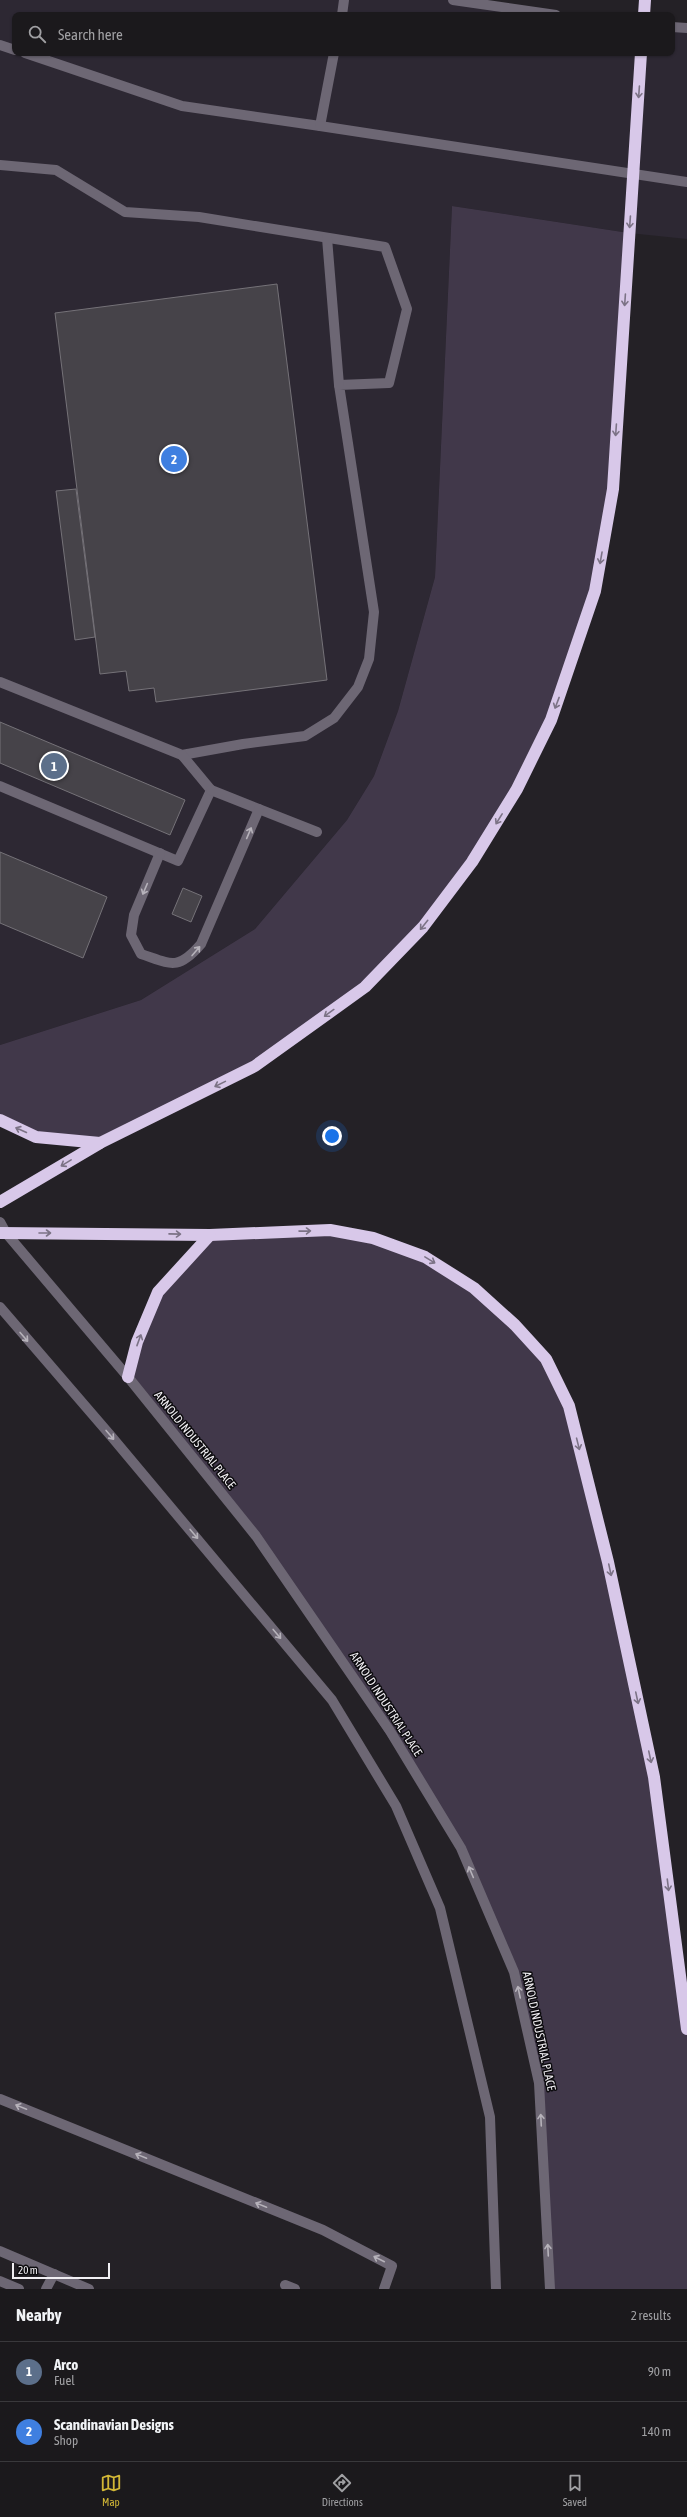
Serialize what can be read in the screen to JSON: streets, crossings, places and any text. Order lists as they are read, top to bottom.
{
  "streets": {
    "street": ["ARNOLD INDUSTRIAL PLACE"]
  },
  "scale_bar": "20 m",
  "page": {
    "search": "Search here",
    "pins": ["2", "1"],
    "scale": "20 m",
    "heading": ["Nearby", "2 results"],
    "list": [
      {
        "mark": "1",
        "name": "Arco",
        "note": "Fuel",
        "value": "90 m"
      },
      {
        "mark": "2",
        "name": "Scandinavian Designs",
        "note": "Shop",
        "value": "140 m"
      }
    ],
    "nav": ["Map", "Directions", "Saved"]
  }
}
